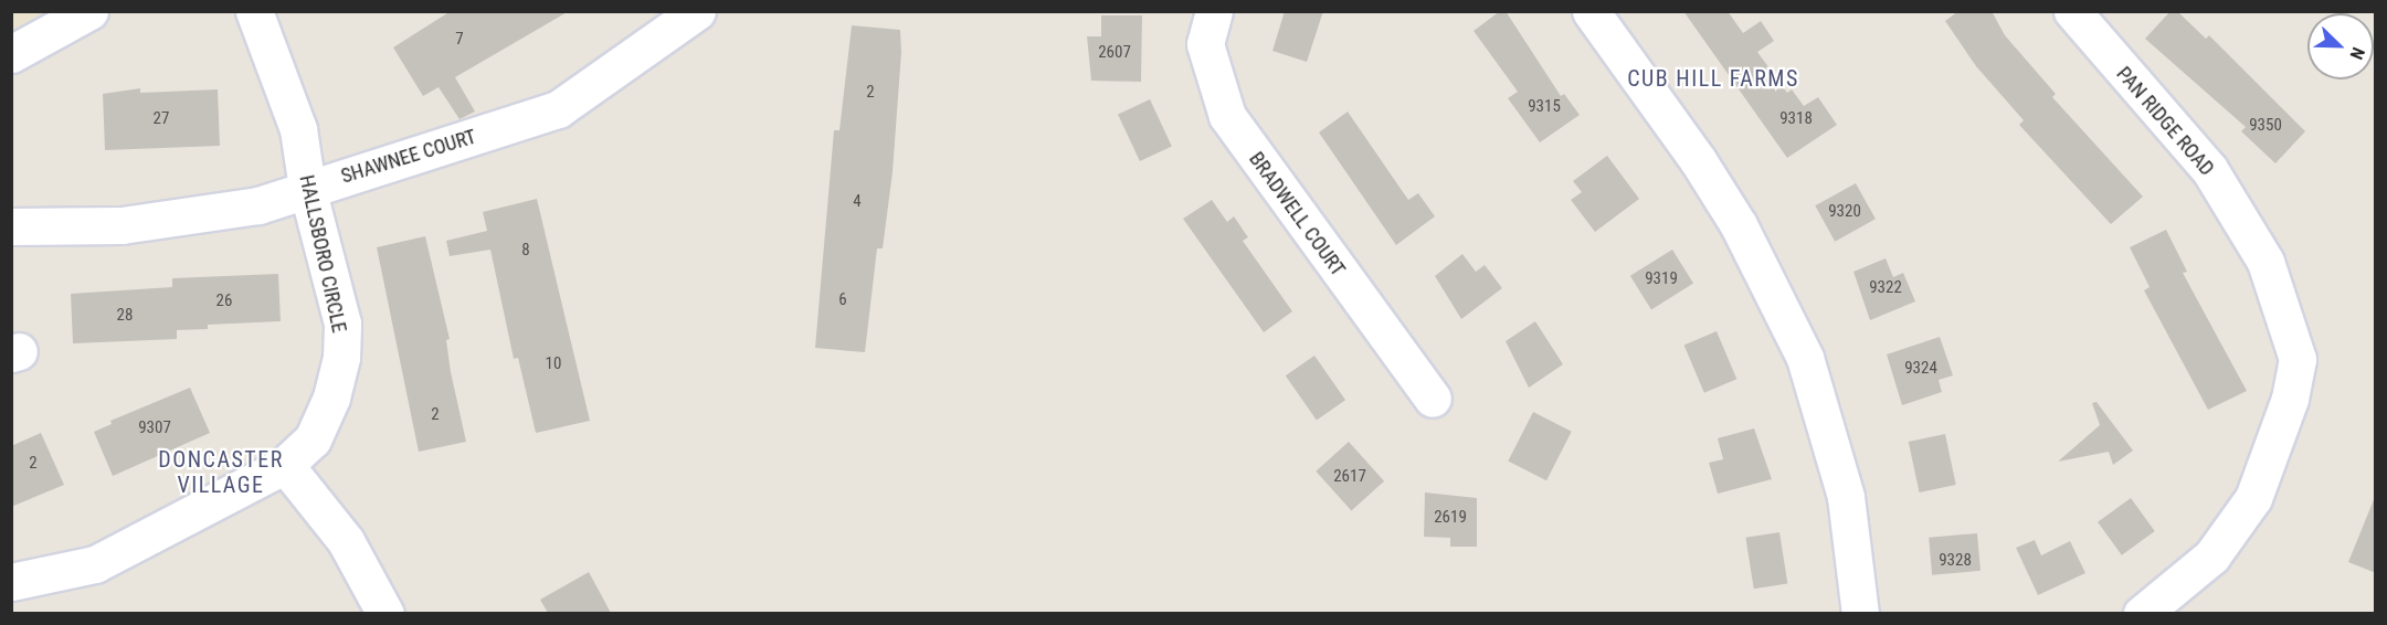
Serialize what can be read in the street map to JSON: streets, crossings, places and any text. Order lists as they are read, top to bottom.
{
  "streets": {
    "street": [
      "PAN RIDGE ROAD",
      "SHAWNEE COURT",
      "BRADWELL COURT",
      "HALLSBORO CIRCLE"
    ]
  },
  "crossings": [
    ["SHAWNEE COURT", "HALLSBORO CIRCLE"]
  ],
  "districts": ["CUB HILL FARMS", "DONCASTER VILLAGE"],
  "house_numbers": [
    "7",
    "2607",
    "2",
    "9315",
    "27",
    "9318",
    "9350",
    "4",
    "9320",
    "8",
    "9319",
    "9322",
    "6",
    "26",
    "28",
    "10",
    "9324",
    "2",
    "9307",
    "2",
    "2617",
    "2619",
    "9328"
  ],
  "north": "bottom right"
}
